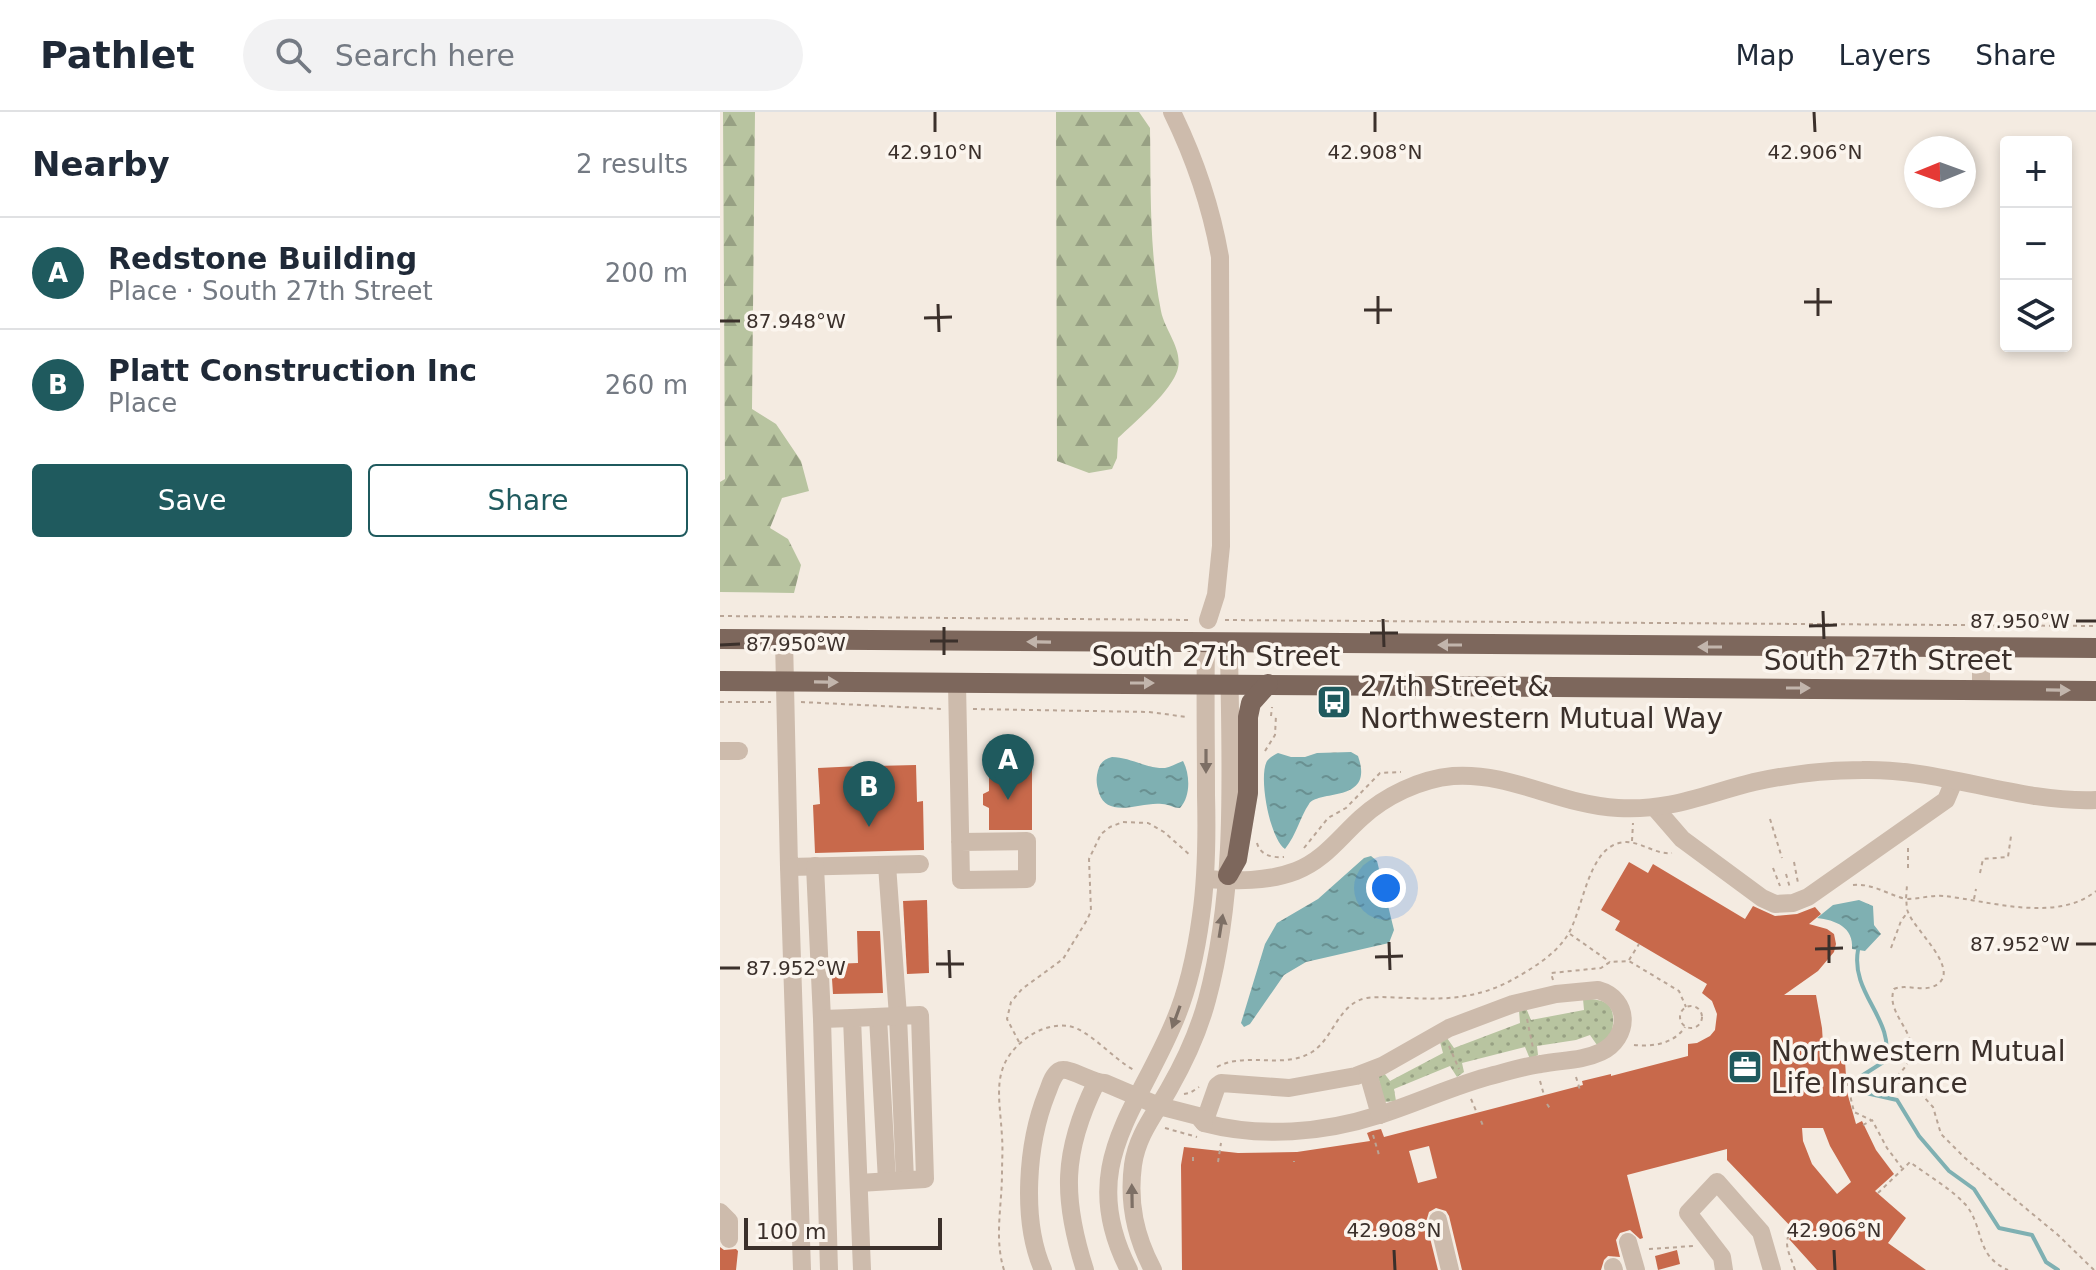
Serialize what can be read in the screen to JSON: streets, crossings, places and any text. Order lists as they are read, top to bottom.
{
  "streets": {
    "main road": ["South 27th Street"]
  },
  "places": {
    "bus stop": ["27th Street & Northwestern Mutual Way"],
    "office": ["Northwestern Mutual Life Insurance"]
  },
  "scale_bar": "100 m",
  "north": "left",
  "page": {
    "header": "Pathlet",
    "search": "Search here",
    "nav": ["Map", "Layers", "Share"],
    "heading": ["Nearby", "2 results"],
    "map_buttons": ["+", "−"],
    "list": [
      {
        "mark": "A",
        "name": "Redstone Building",
        "note": "Place · South 27th Street",
        "value": "200 m"
      },
      {
        "mark": "B",
        "name": "Platt Construction Inc",
        "note": "Place",
        "value": "260 m"
      }
    ],
    "buttons": ["Save", "Share"],
    "pins": ["A", "B"],
    "scale": "100 m"
  },
  "coordinates": [
    "42.910°N",
    "42.908°N",
    "42.906°N",
    "87.948°W",
    "87.950°W",
    "87.952°W"
  ]
}
